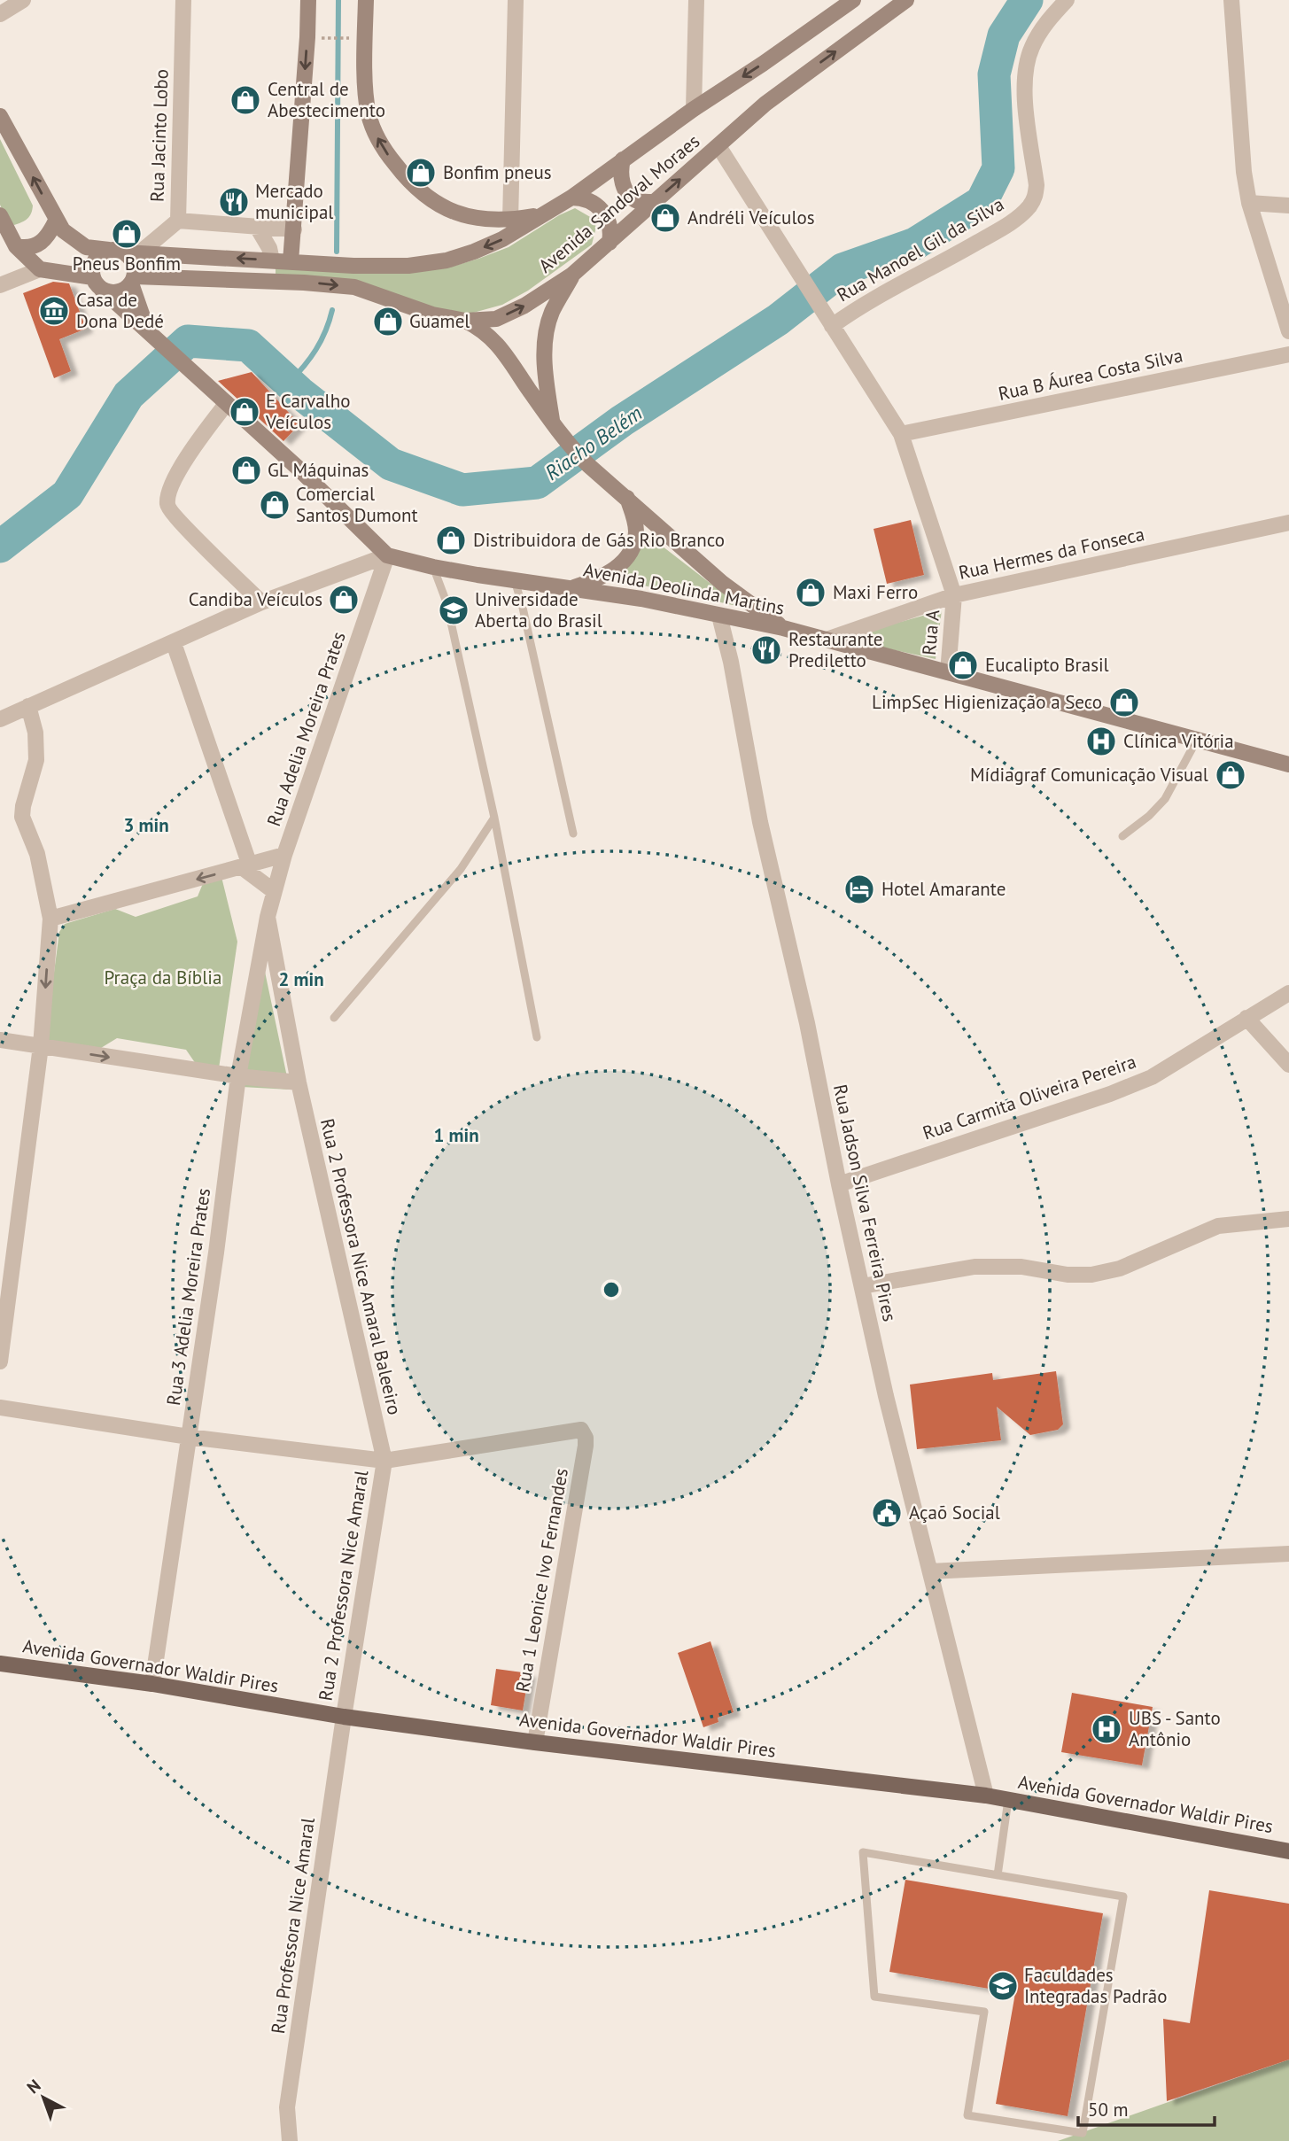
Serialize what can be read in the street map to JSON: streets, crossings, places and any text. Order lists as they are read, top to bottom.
{
  "streets": {
    "main road": ["Avenida Sandoval Moraes", "Avenida Deolinda Martins", "Avenida Governador Waldir Pires"],
    "street": [
      "Rua Jacinto Lobo",
      "Rua Manoel Gil da Silva",
      "Rua B Áurea Costa Silva",
      "Rua Hermes da Fonseca",
      "Rua A",
      "Rua Adelia Moreira Prates",
      "Rua Carmita Oliveira Pereira",
      "Rua Jadson Silva Ferreira Pires",
      "Rua 2 Professora Nice Amaral Baleeiro",
      "Rua 3 Adelia Moreira Prates",
      "Rua 1 Leonice Ivo Fernandes",
      "Rua 2 Professora Nice Amaral",
      "Rua Professora Nice Amaral"
    ]
  },
  "crossings": [
    ["Rua Jacinto Lobo", "Avenida Sandoval Moraes"],
    ["Rua Hermes da Fonseca", "Avenida Deolinda Martins"],
    ["Rua Hermes da Fonseca", "Rua A"],
    ["Avenida Deolinda Martins", "Rua A"],
    ["Avenida Deolinda Martins", "Rua Adelia Moreira Prates"],
    ["Avenida Deolinda Martins", "Rua Jadson Silva Ferreira Pires"],
    ["Rua Adelia Moreira Prates", "Rua 2 Professora Nice Amaral Baleeiro"],
    ["Rua Adelia Moreira Prates", "Rua 3 Adelia Moreira Prates"],
    ["Rua Carmita Oliveira Pereira", "Rua Jadson Silva Ferreira Pires"],
    ["Rua Jadson Silva Ferreira Pires", "Avenida Governador Waldir Pires"],
    ["Rua 2 Professora Nice Amaral Baleeiro", "Rua 3 Adelia Moreira Prates"],
    ["Rua 2 Professora Nice Amaral Baleeiro", "Rua 1 Leonice Ivo Fernandes"],
    ["Rua 2 Professora Nice Amaral Baleeiro", "Rua 2 Professora Nice Amaral"],
    ["Rua 3 Adelia Moreira Prates", "Avenida Governador Waldir Pires"],
    ["Rua 1 Leonice Ivo Fernandes", "Rua 2 Professora Nice Amaral"],
    ["Rua 1 Leonice Ivo Fernandes", "Avenida Governador Waldir Pires"],
    ["Rua 2 Professora Nice Amaral", "Avenida Governador Waldir Pires"],
    ["Rua 2 Professora Nice Amaral", "Rua Professora Nice Amaral"],
    ["Avenida Governador Waldir Pires", "Rua Professora Nice Amaral"]
  ],
  "water": ["Riacho Belém"],
  "parks": ["Praça da Bíblia"],
  "places": {
    "shop": [
      "Central de Abestecimento",
      "Bonfim pneus",
      "Andréli Veículos",
      "Pneus Bonfim",
      "Guamel",
      "E Carvalho Veículos",
      "GL Máquinas",
      "Comercial Santos Dumont",
      "Distribuidora de Gás Rio Branco",
      "Maxi Ferro",
      "Candiba Veículos",
      "Eucalipto Brasil",
      "LimpSec Higienização a Seco",
      "Mídiagraf Comunicação Visual"
    ],
    "restaurant": ["Mercado municipal", "Restaurante Prediletto"],
    "museum": ["Casa de Dona Dedé"],
    "school or university": ["Universidade Aberta do Brasil", "Faculdades Integradas Padrão"],
    "hospital": ["Clínica Vitória", "UBS - Santo Antônio"],
    "hotel": ["Hotel Amarante"],
    "public building": ["Açaõ Social"]
  },
  "scale_bar": "50 m",
  "north": "top left",
  "rings": ["3 min", "2 min", "1 min"]
}
